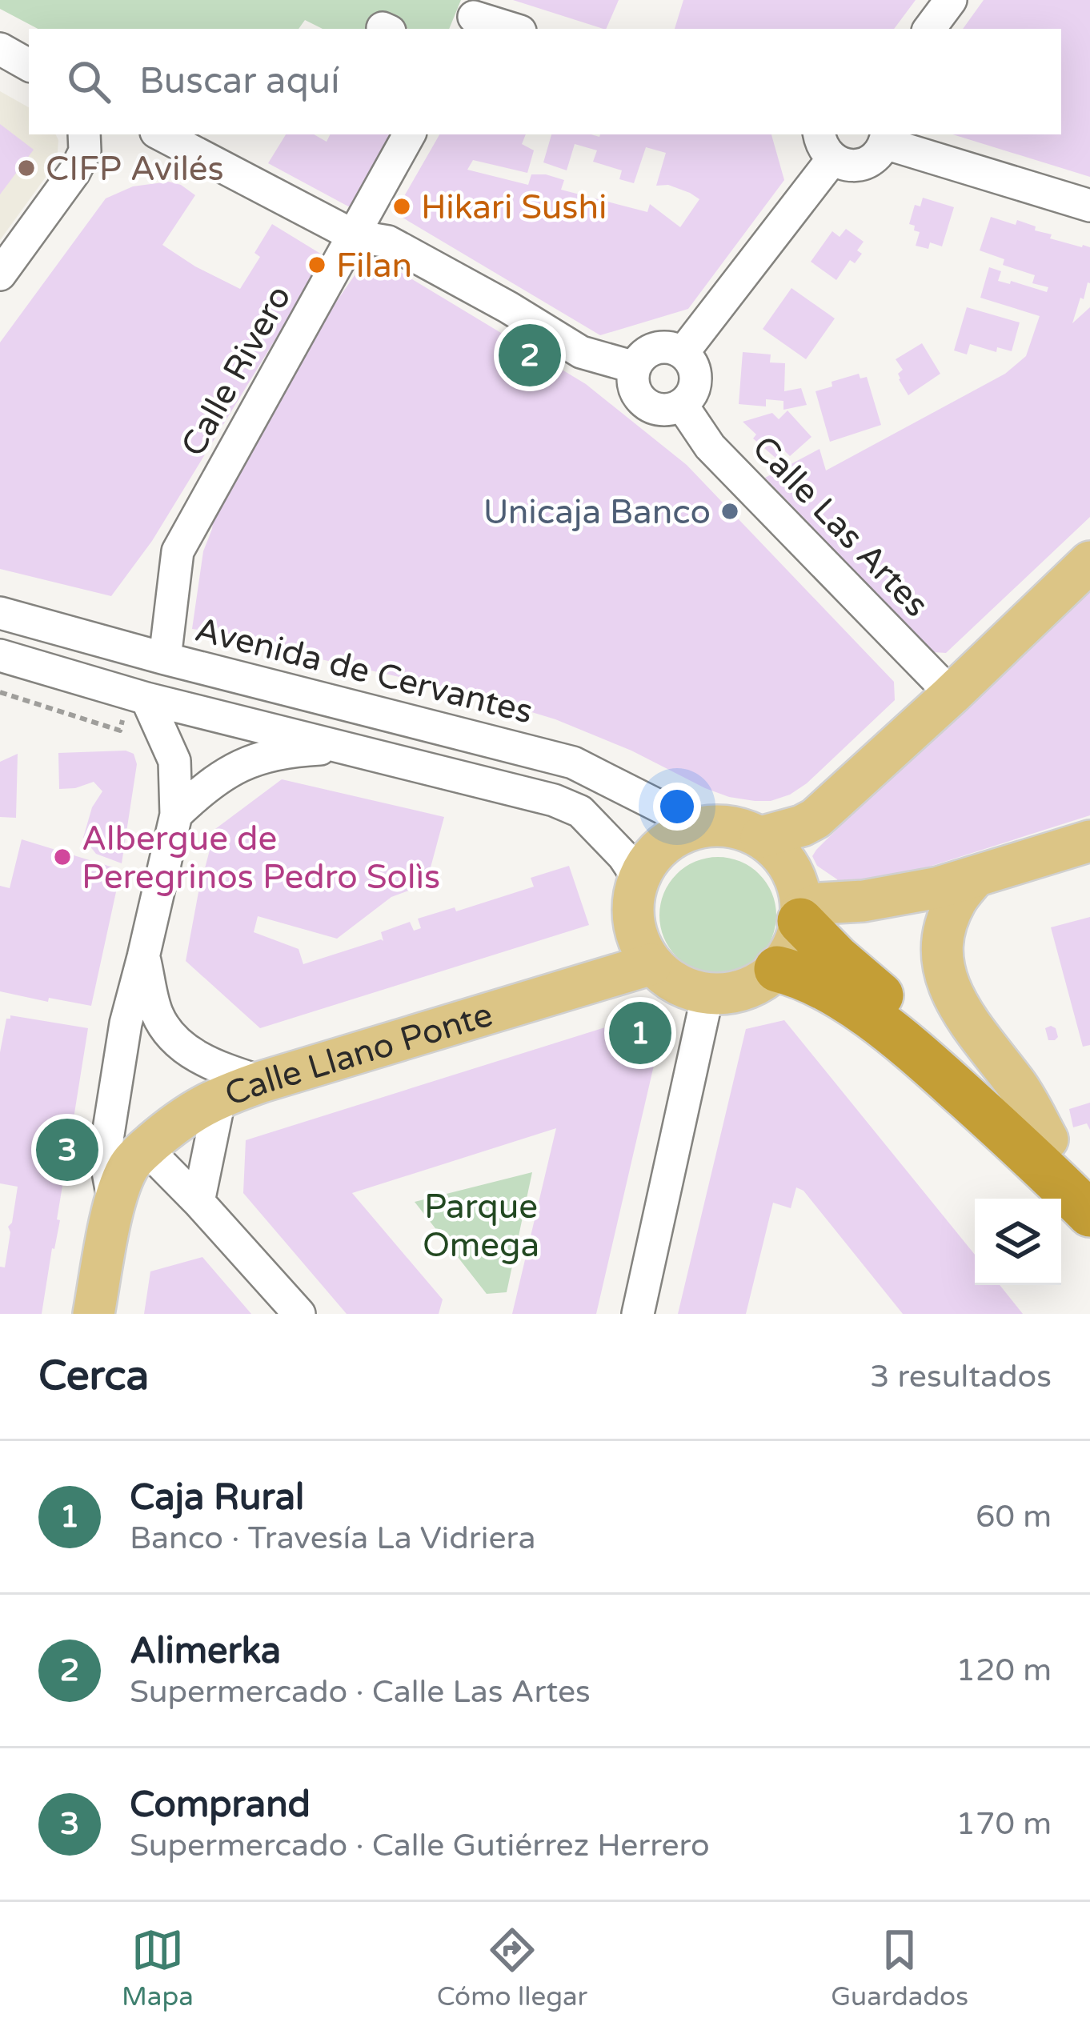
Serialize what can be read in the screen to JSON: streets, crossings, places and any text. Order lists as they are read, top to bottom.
{
  "streets": {
    "main road": ["Calle Llano Ponte"],
    "street": ["Calle Rivero", "Calle Las Artes", "Avenida de Cervantes"]
  },
  "crossings": [
    ["Calle Rivero", "Avenida de Cervantes"],
    ["Avenida de Cervantes", "Calle Llano Ponte"]
  ],
  "parks": ["Parque Omega"],
  "places": [
    "CIFP Avilés",
    "Hikari Sushi",
    "Filan",
    "Unicaja Banco",
    "Albergue de Peregrinos Pedro Solìs"
  ],
  "page": {
    "search": "Buscar aquí",
    "pins": ["2", "1", "3"],
    "heading": ["Cerca", "3 resultados"],
    "list": [
      {
        "mark": "1",
        "name": "Caja Rural",
        "note": "Banco · Travesía La Vidriera",
        "value": "60 m"
      },
      {
        "mark": "2",
        "name": "Alimerka",
        "note": "Supermercado · Calle Las Artes",
        "value": "120 m"
      },
      {
        "mark": "3",
        "name": "Comprand",
        "note": "Supermercado · Calle Gutiérrez Herrero",
        "value": "170 m"
      }
    ],
    "nav": ["Mapa", "Cómo llegar", "Guardados"]
  }
}
